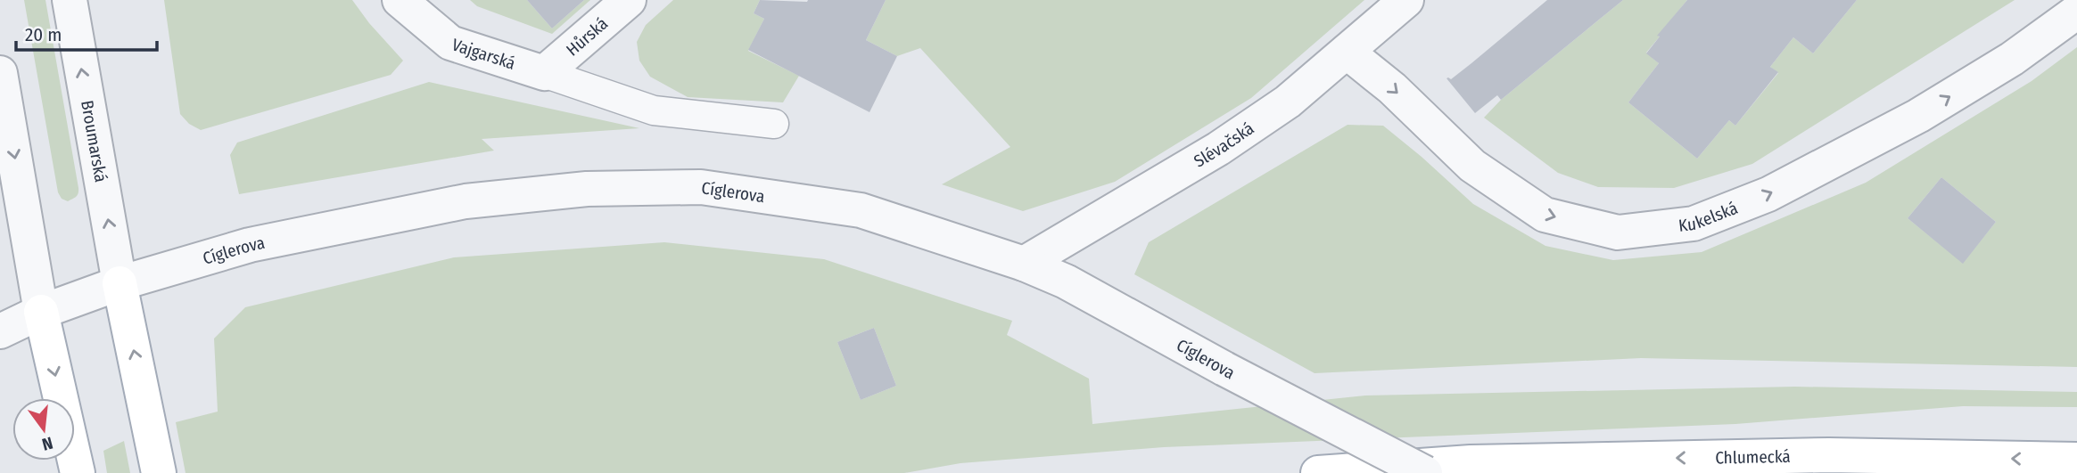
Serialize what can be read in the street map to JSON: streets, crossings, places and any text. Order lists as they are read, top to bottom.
{
  "streets": {
    "main road": ["Chlumecká"],
    "street": [
      "Hůrská",
      "Vajgarská",
      "Broumarská",
      "Slévačská",
      "Cíglerova",
      "Kukelská"
    ]
  },
  "crossings": [
    ["Hůrská", "Vajgarská"],
    ["Broumarská", "Cíglerova"],
    ["Slévačská", "Cíglerova"],
    ["Slévačská", "Kukelská"]
  ],
  "one_way": ["Kukelská", "Chlumecká"],
  "scale_bar": "20 m",
  "north": "bottom"
}
